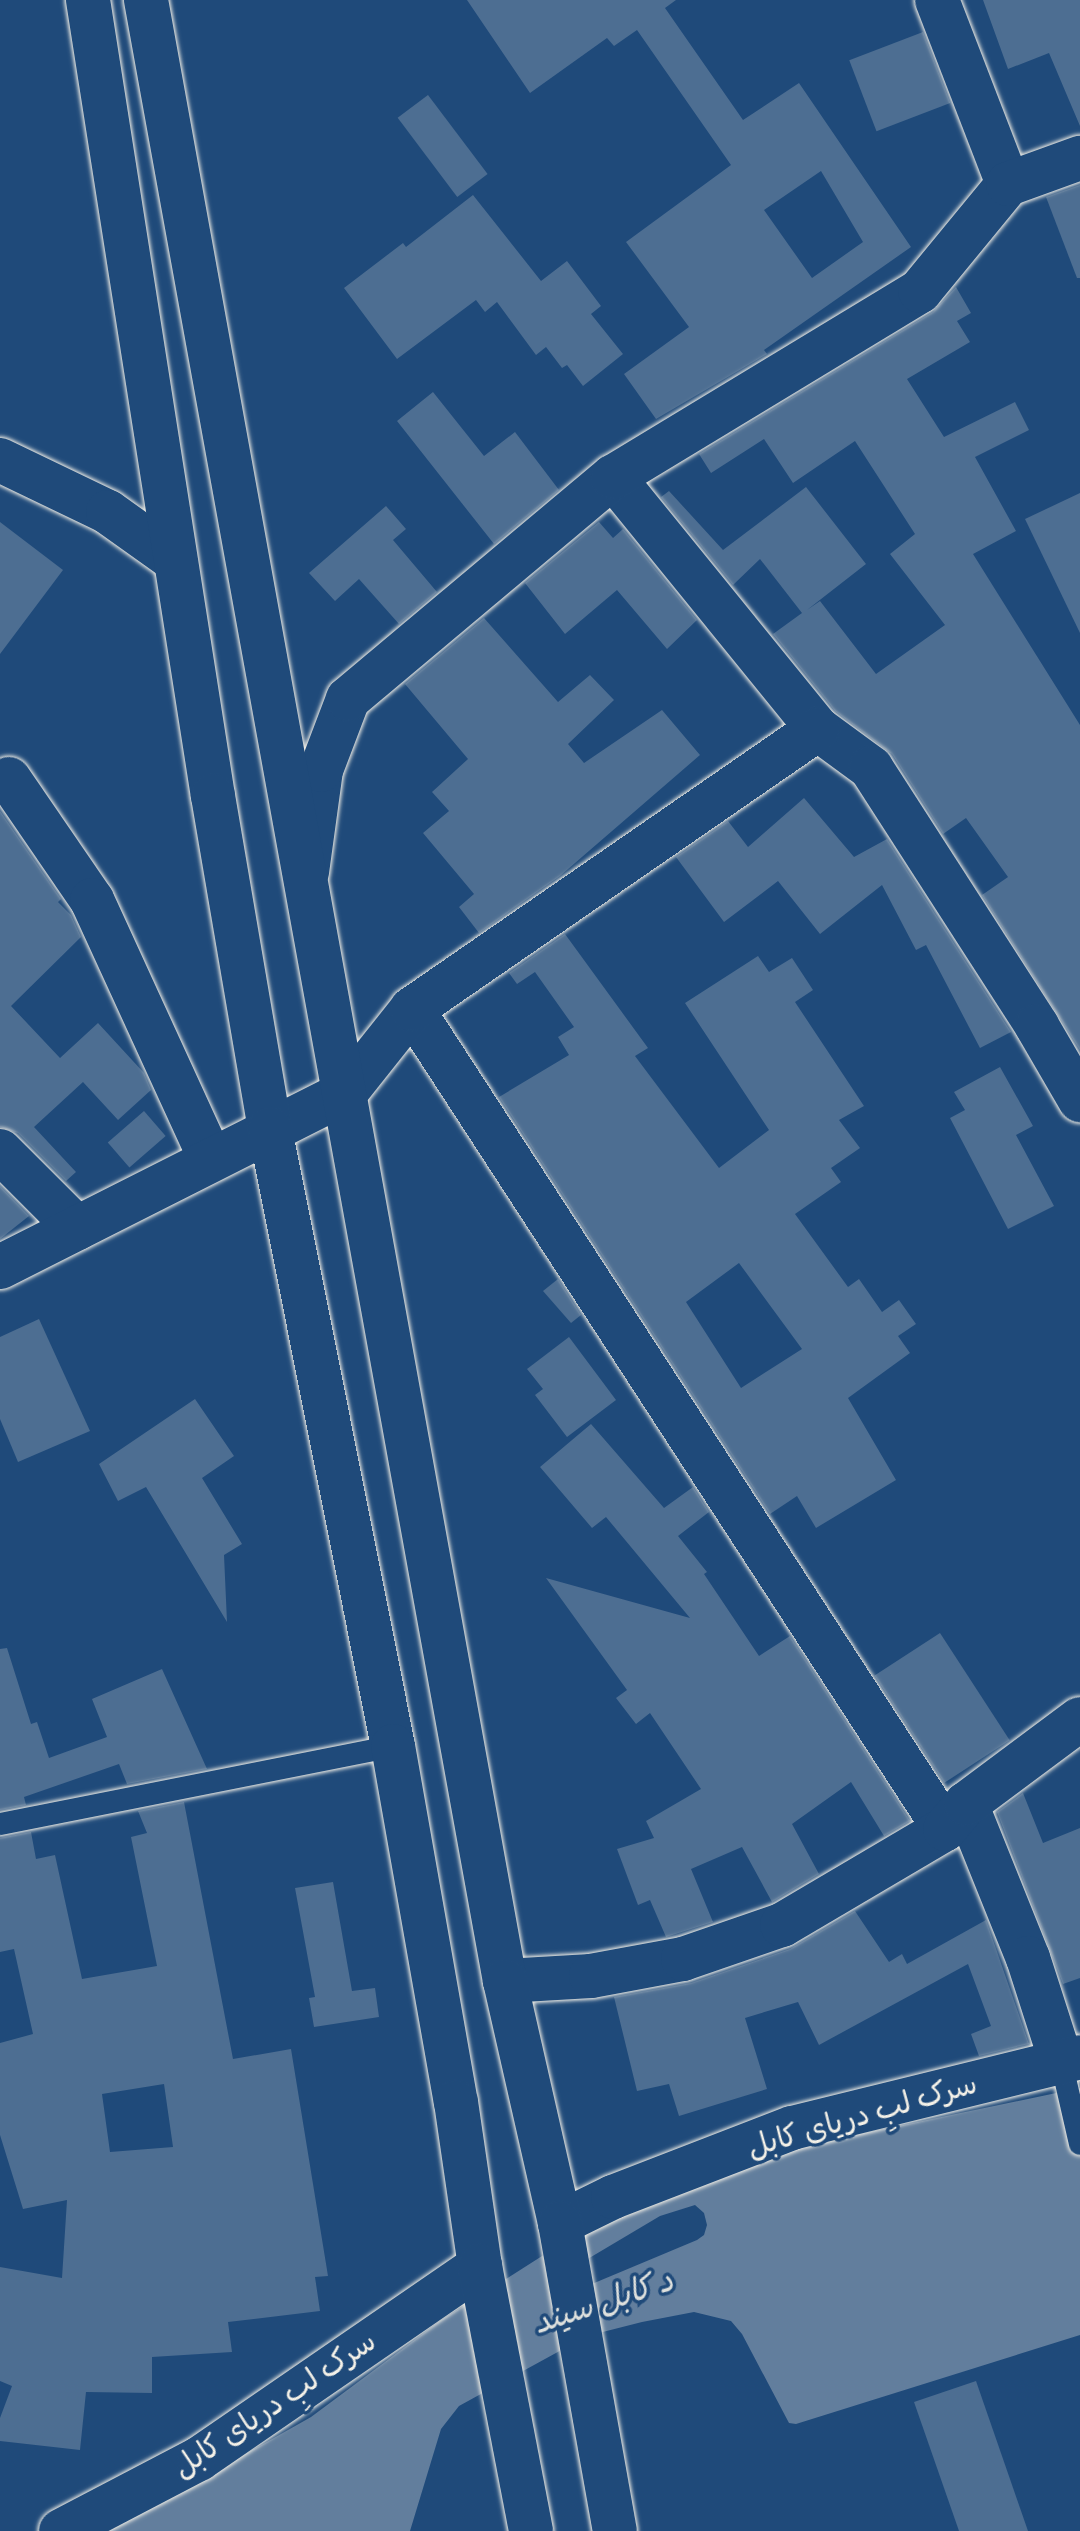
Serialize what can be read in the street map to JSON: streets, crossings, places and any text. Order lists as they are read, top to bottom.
{
  "streets": {
    "street": ["سرک لبِ دریای کابل"]
  },
  "water": ["د کابل سيند"]
}
